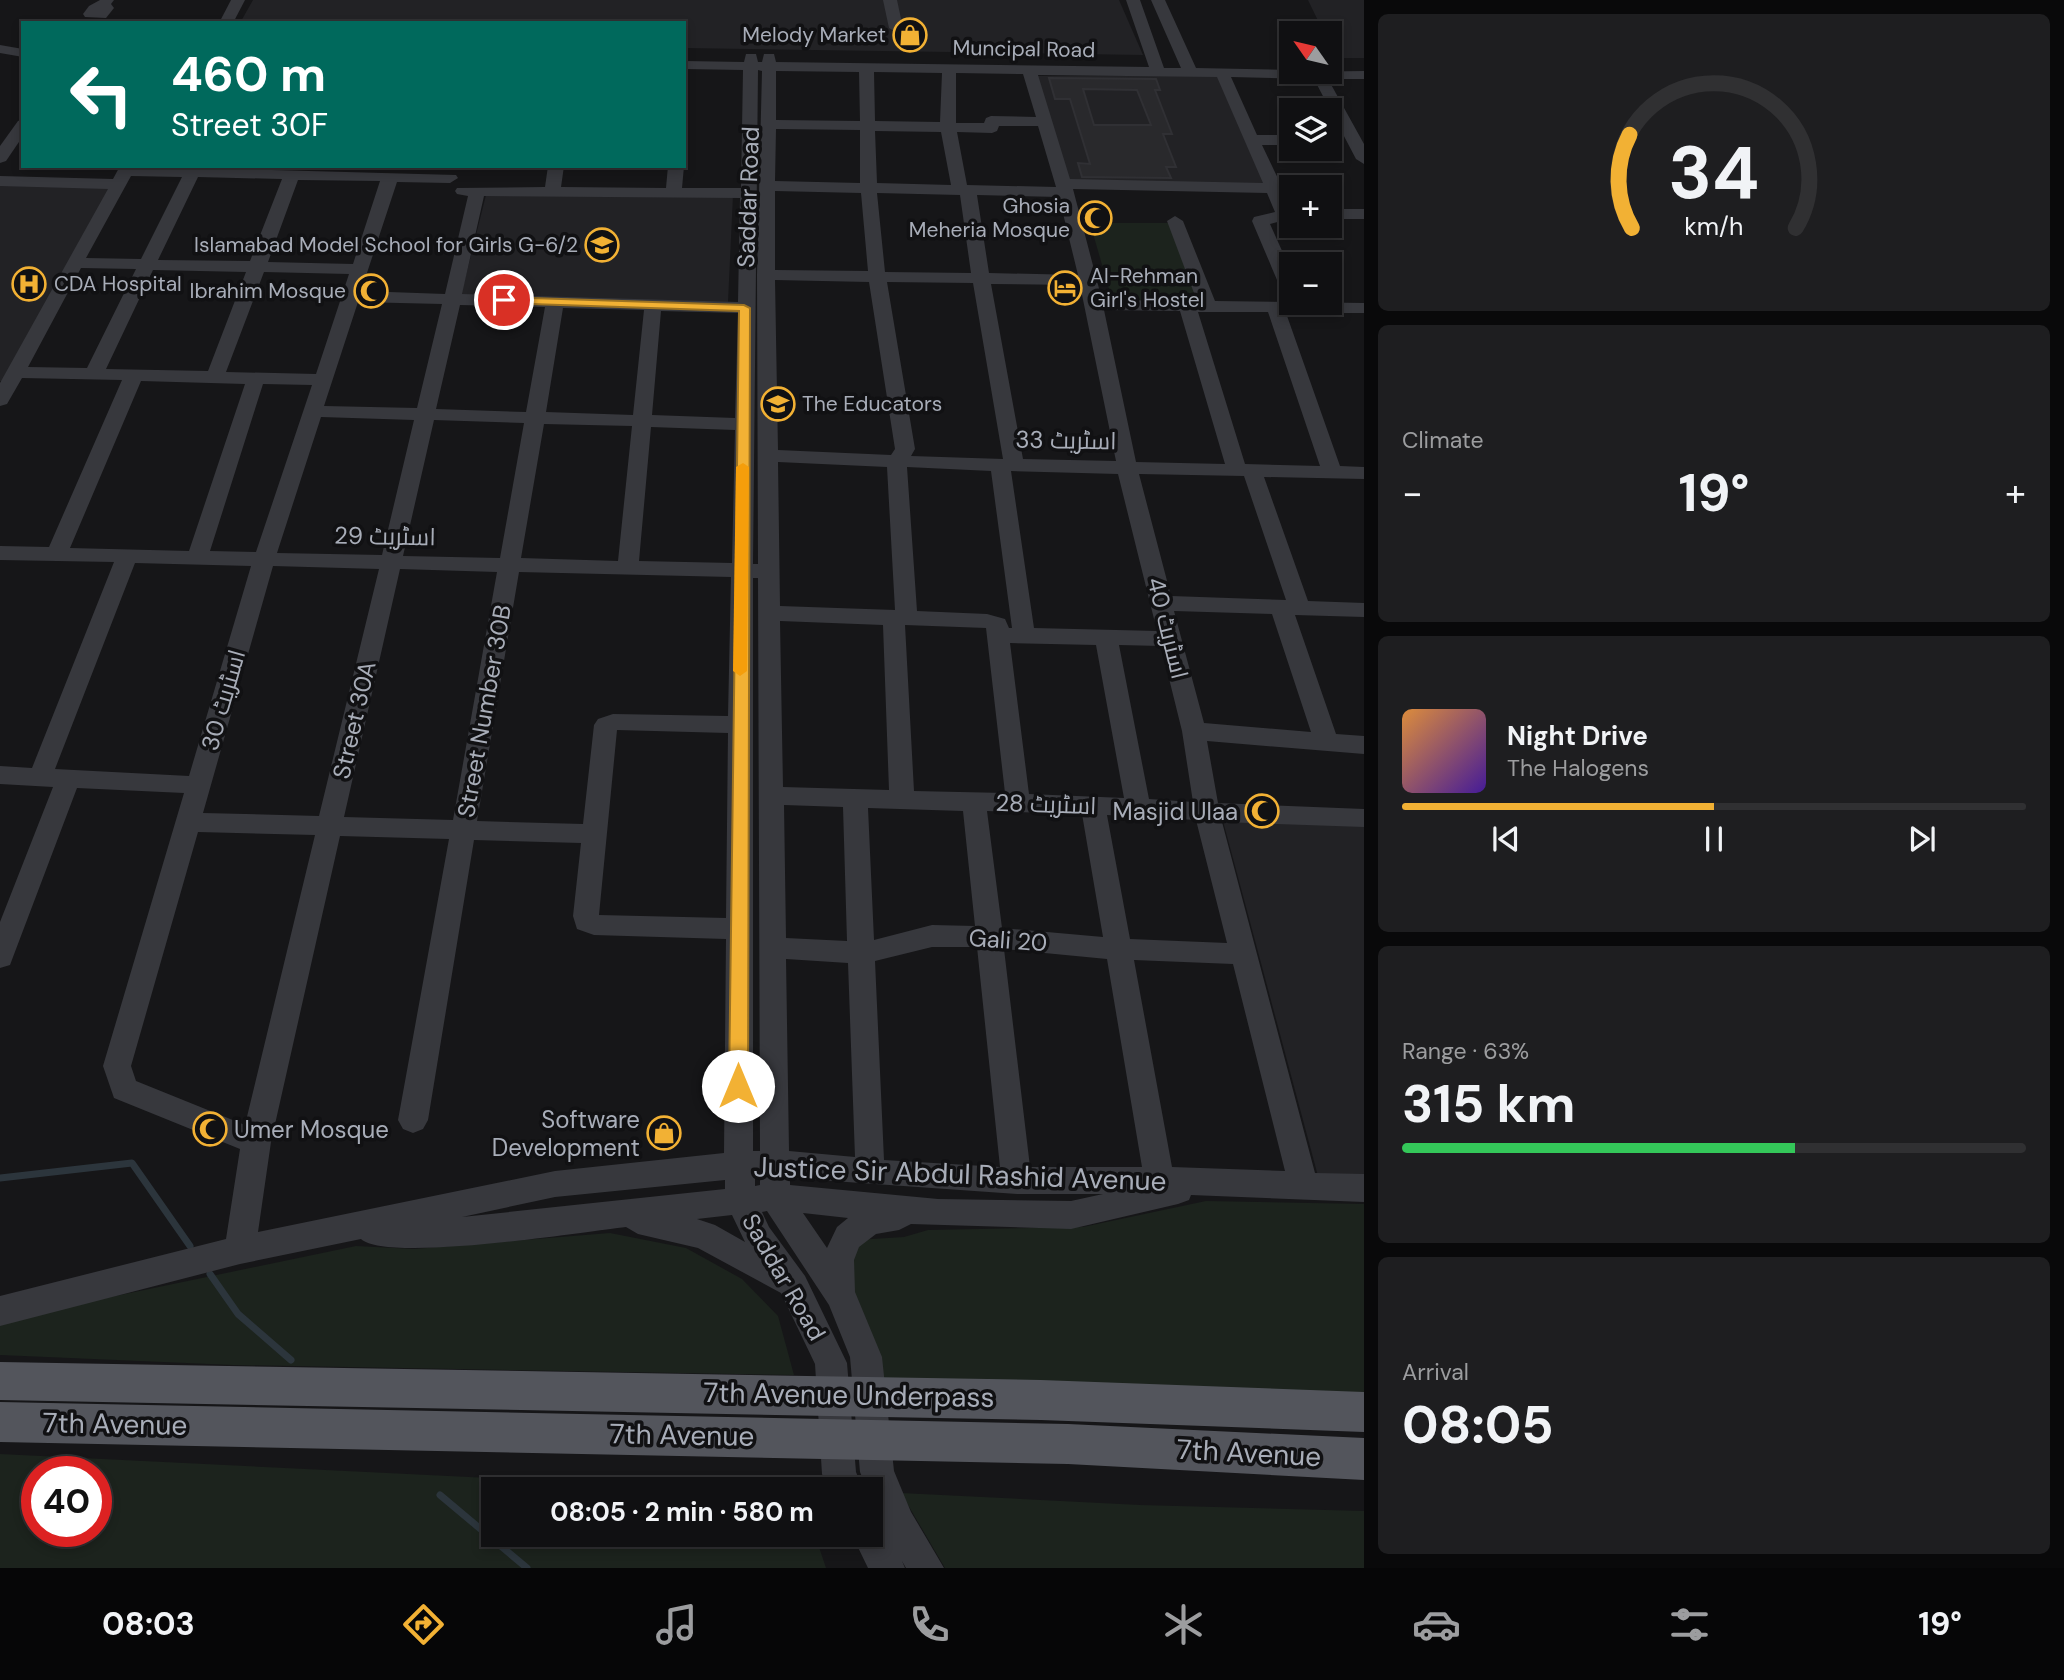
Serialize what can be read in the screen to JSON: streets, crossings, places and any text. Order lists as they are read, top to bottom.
{
  "streets": {
    "main road": ["7th Avenue Underpass", "7th Avenue"],
    "street": [
      "Muncipal Road",
      "Saddar Road",
      "اسٹریٹ 33",
      "اسٹریٹ 29",
      "اسٹریٹ 40",
      "اسٹریٹ 30",
      "Street Number 30B",
      "Street 30A",
      "اسٹریٹ 28",
      "Gali 20",
      "Justice Sir Abdul Rashid Avenue"
    ]
  },
  "crossings": [
    ["Muncipal Road", "Saddar Road"],
    ["Muncipal Road", "اسٹریٹ 40"],
    ["Saddar Road", "اسٹریٹ 33"],
    ["Saddar Road", "اسٹریٹ 29"],
    ["Saddar Road", "اسٹریٹ 28"],
    ["Saddar Road", "Gali 20"],
    ["Saddar Road", "Justice Sir Abdul Rashid Avenue"],
    ["اسٹریٹ 33", "اسٹریٹ 40"],
    ["اسٹریٹ 29", "اسٹریٹ 30"],
    ["اسٹریٹ 29", "Street Number 30B"],
    ["اسٹریٹ 29", "Street 30A"],
    ["اسٹریٹ 40", "اسٹریٹ 28"],
    ["اسٹریٹ 40", "Gali 20"],
    ["اسٹریٹ 40", "Justice Sir Abdul Rashid Avenue"],
    ["اسٹریٹ 30", "Street 30A"],
    ["Street 30A", "Justice Sir Abdul Rashid Avenue"],
    ["7th Avenue Underpass", "7th Avenue"]
  ],
  "places": {
    "shop": ["Melody Market", "Software Development"],
    "mosque": [
      "Ghosia Meheria Mosque",
      "Ibrahim Mosque",
      "Masjid Ulaa",
      "Umer Mosque"
    ],
    "school or university": ["Islamabad Model School for Girls G-6/2", "The Educators"],
    "hospital": ["CDA Hospital"],
    "hotel": ["Al-Rehman Girl's Hostel"]
  },
  "north": "top left",
  "page": {
    "map_buttons": ["+", "−"],
    "turn": ["460 m", "Street 30F"],
    "tile": [
      "Climate",
      ["Range · 63%", "315 km"],
      ["Arrival", "08:05"]
    ],
    "heat": ["−", "19°", "+"],
    "song": ["Night Drive", "The Halogens"],
    "limit": "40",
    "trip": "08:05 · 2 min · 580 m",
    "tabs": ["08:03", "19°"],
    "gauge": ["34", "km/h"]
  }
}
